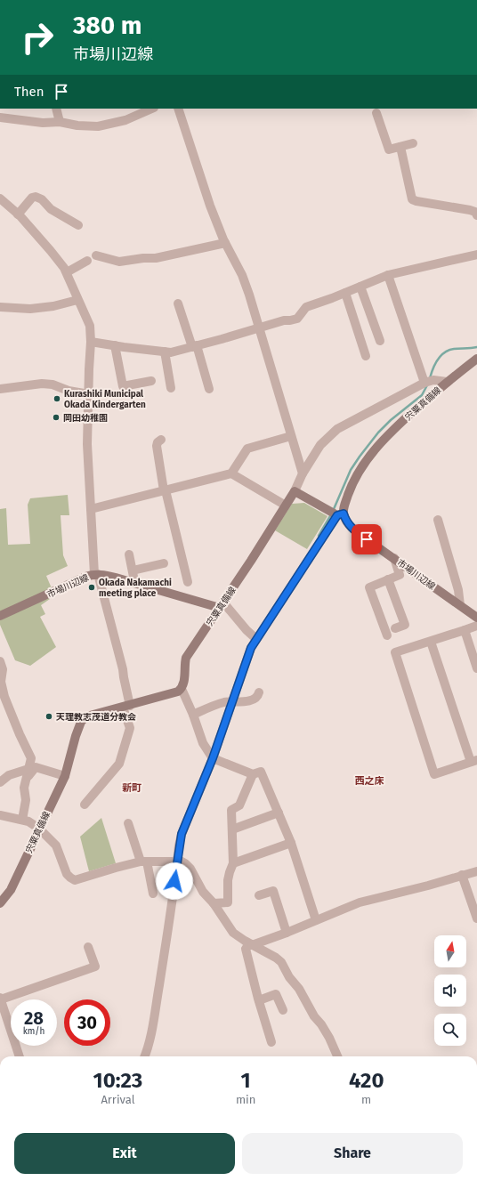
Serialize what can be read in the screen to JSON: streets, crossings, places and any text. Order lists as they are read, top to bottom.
{
  "streets": {
    "main road": ["宍粟真備線", "市場川辺線"]
  },
  "crossings": [
    ["宍粟真備線", "市場川辺線"]
  ],
  "districts": ["西之床", "新町"],
  "places": [
    "Kurashiki Municipal Okada Kindergarten",
    "岡田幼稚園",
    "Okada Nakamachi meeting place",
    "天理教志茂道分教会"
  ],
  "north": "top",
  "page": {
    "turn": ["380 m", "市場川辺線"],
    "then": "Then",
    "speed": "28 km/h",
    "limit": "30",
    "eta": [
      "10:23",
      "Arrival",
      "1",
      "min",
      "420",
      "m"
    ],
    "buttons": ["Exit", "Share"]
  }
}
